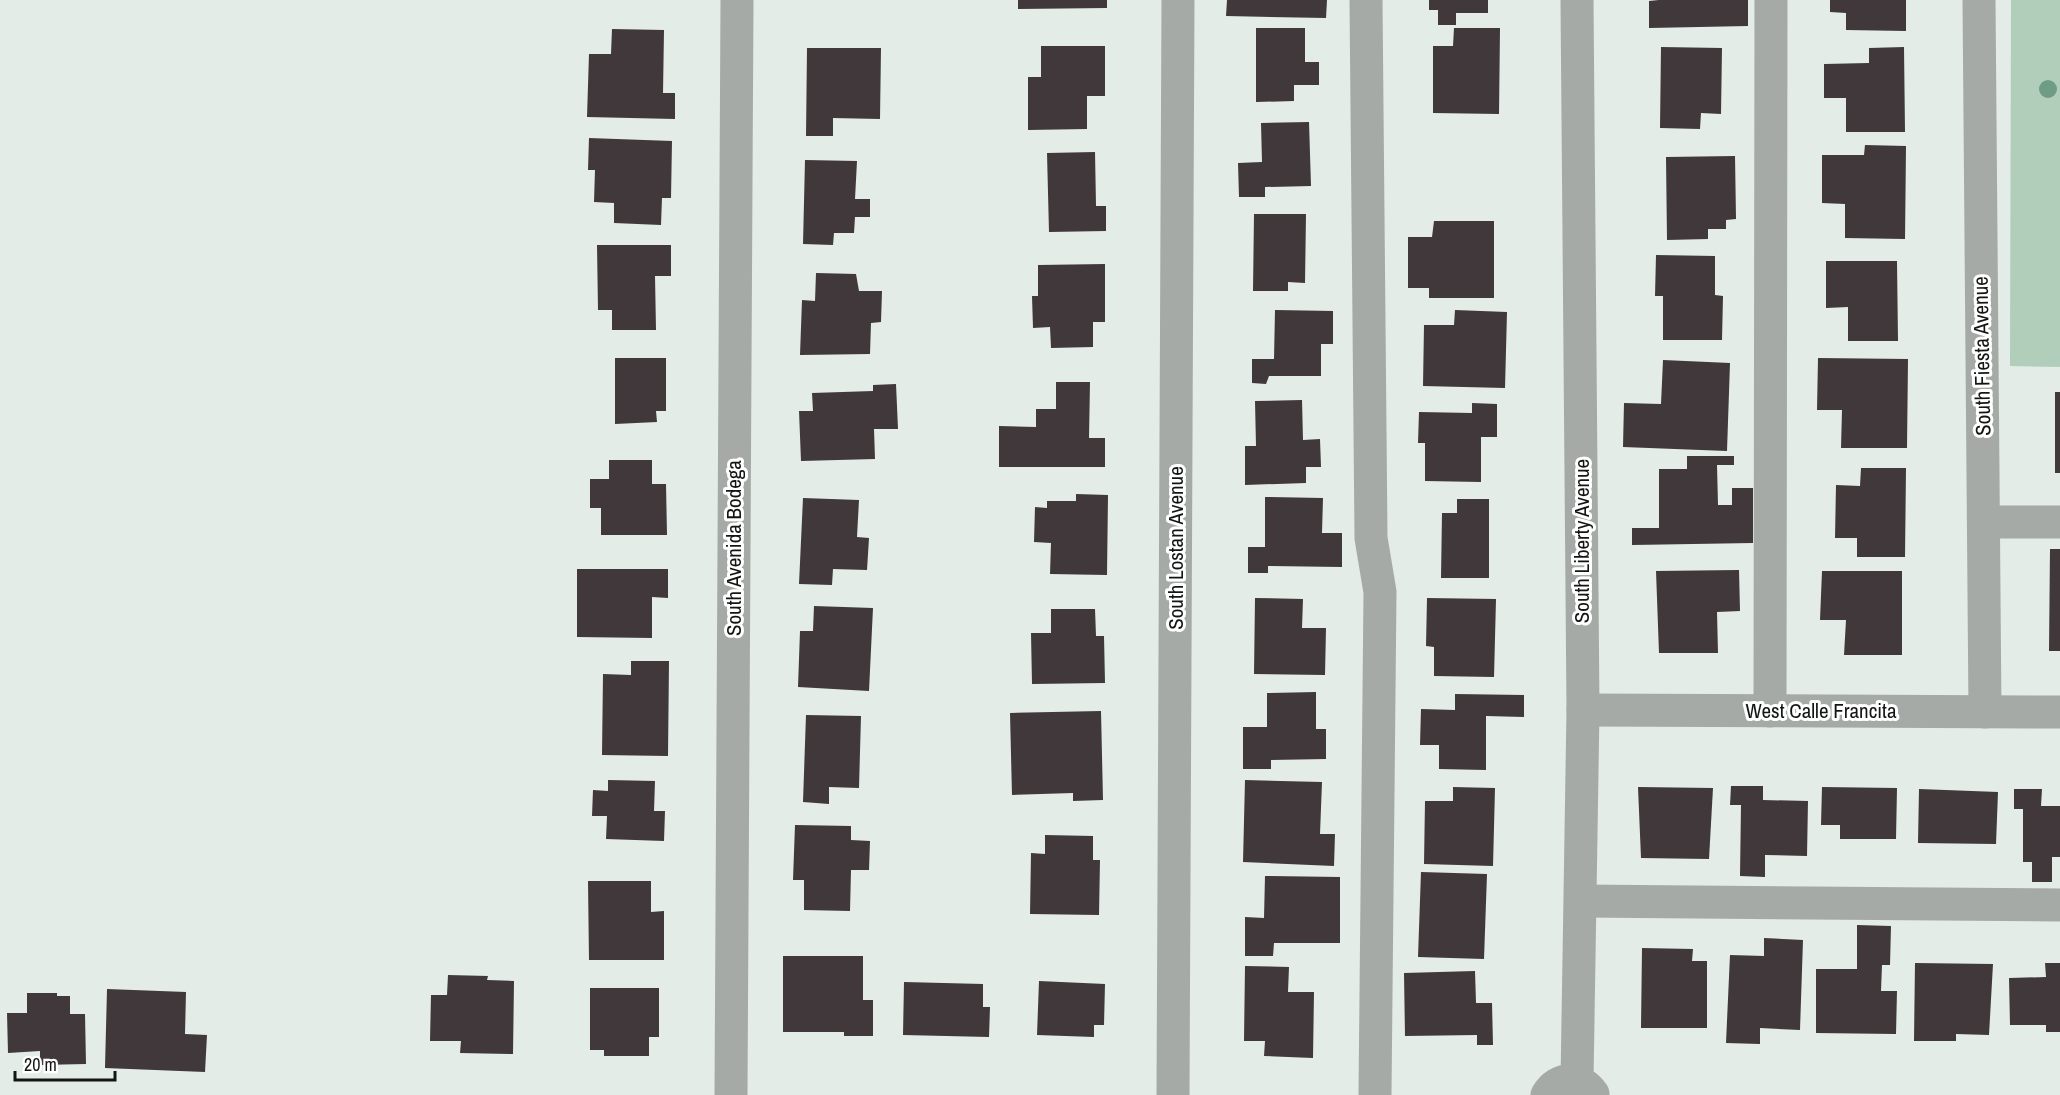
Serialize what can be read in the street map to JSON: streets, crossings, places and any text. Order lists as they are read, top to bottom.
{
  "streets": {
    "street": [
      "South Fiesta Avenue",
      "South Liberty Avenue",
      "South Avenida Bodega",
      "South Lostan Avenue",
      "West Calle Francita"
    ]
  },
  "crossings": [
    ["South Fiesta Avenue", "West Calle Francita"],
    ["South Liberty Avenue", "West Calle Francita"]
  ],
  "scale_bar": "20 m"
}
